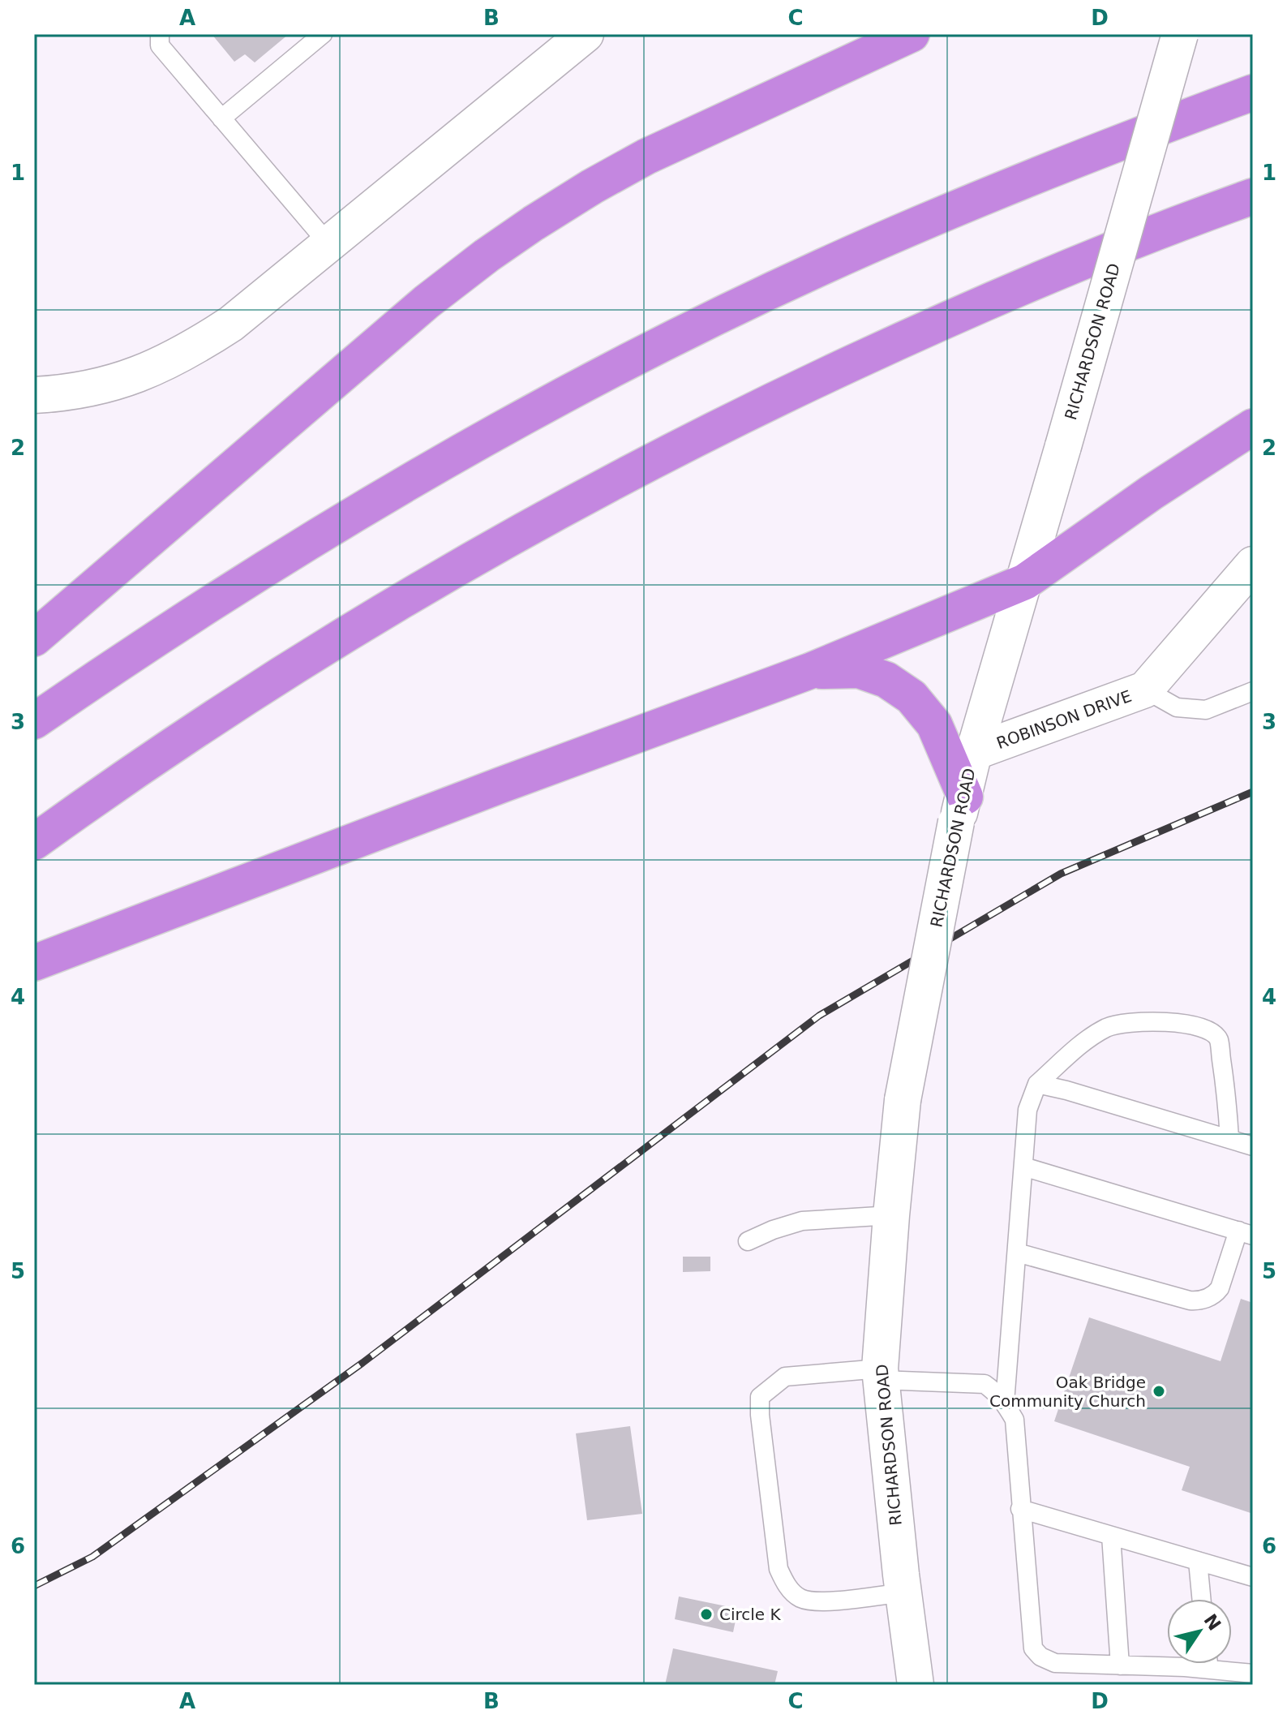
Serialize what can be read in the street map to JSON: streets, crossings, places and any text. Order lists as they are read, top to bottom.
{
  "streets": {
    "main road": ["RICHARDSON ROAD", "ROBINSON DRIVE"]
  },
  "crossings": [
    ["RICHARDSON ROAD", "ROBINSON DRIVE"]
  ],
  "places": ["Oak Bridge Community Church", "Circle K"],
  "north": "top right",
  "grid": {
    "columns": [
      "A",
      "B",
      "C",
      "D"
    ],
    "rows": [
      "1",
      "2",
      "3",
      "4",
      "5",
      "6"
    ]
  }
}
